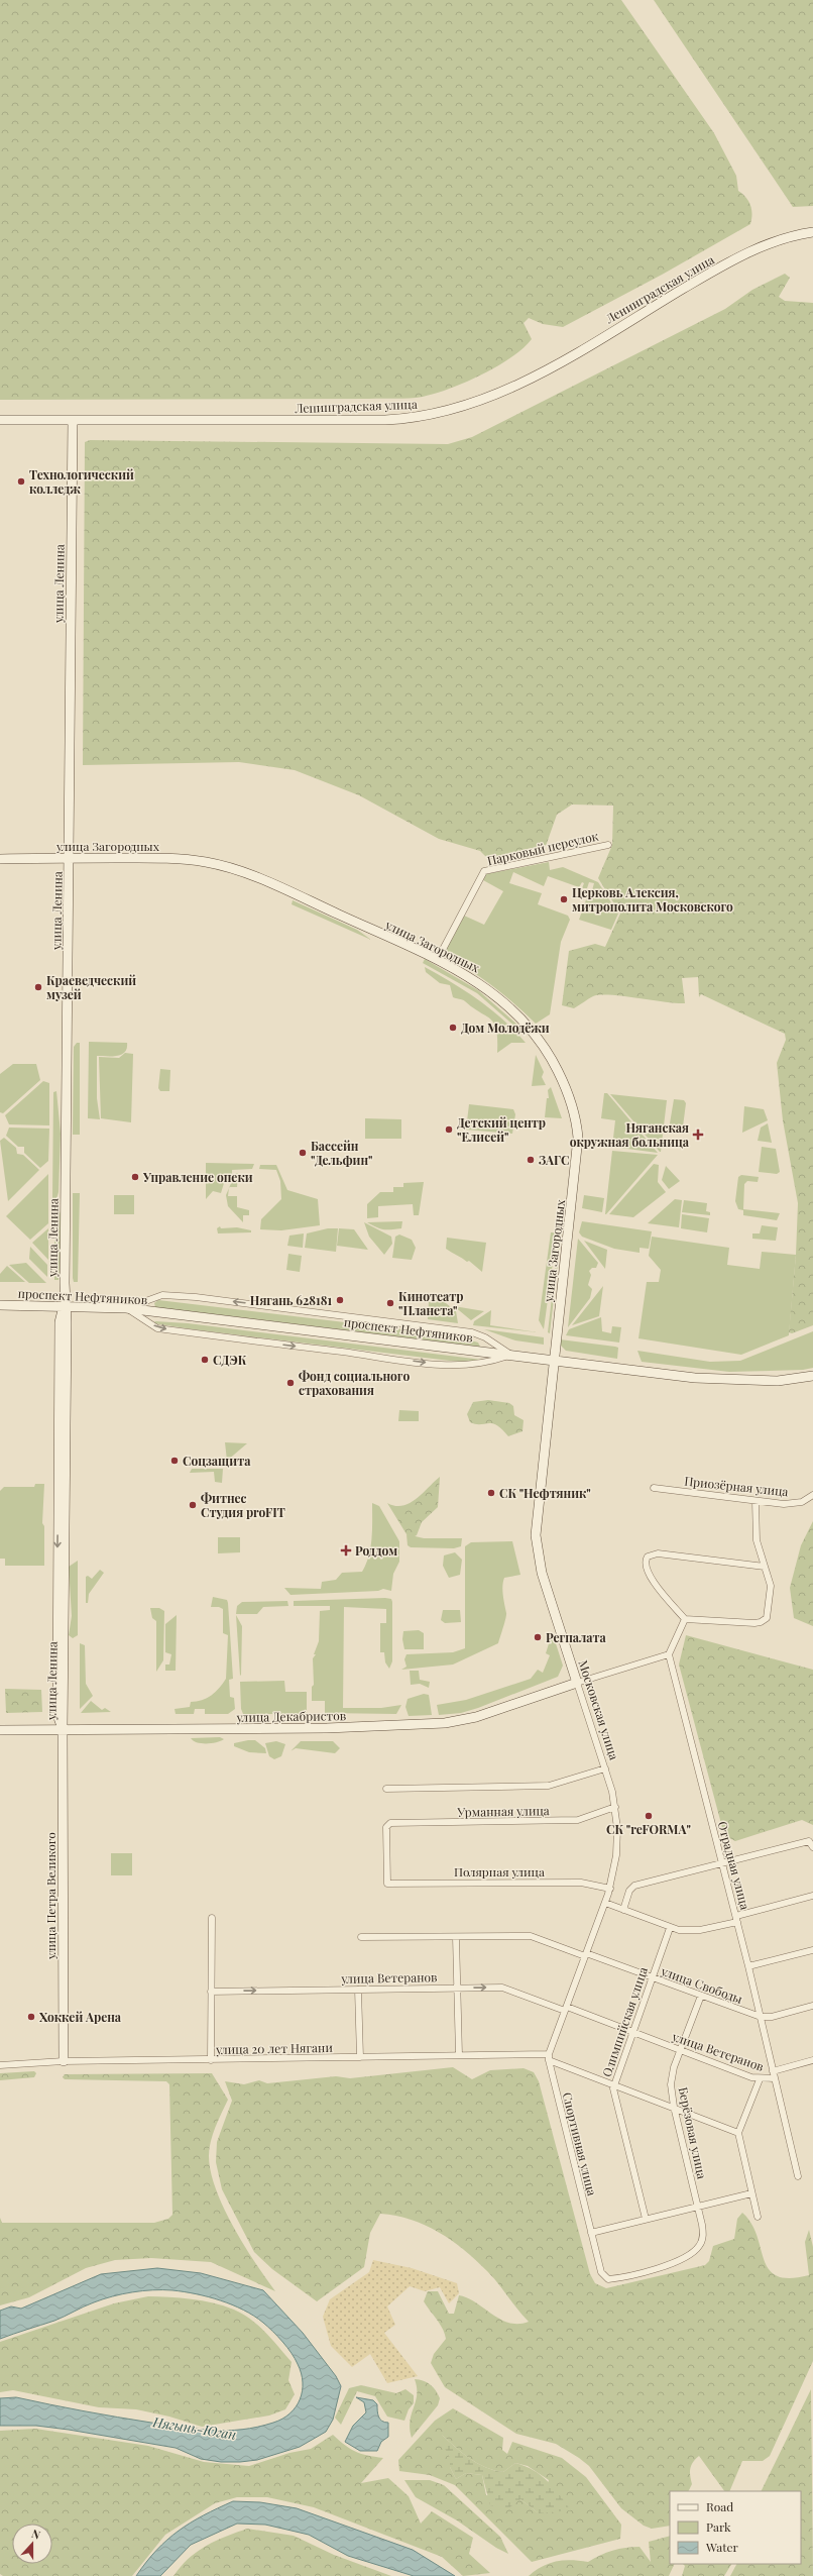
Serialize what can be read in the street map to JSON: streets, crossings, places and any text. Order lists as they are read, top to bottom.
{
  "streets": {
    "main road": [
      "Ленинградская улица",
      "улица Ленина",
      "улица Загородных",
      "проспект Нефтяников",
      "Московская улица",
      "улица Декабристов",
      "улица Петра Великого"
    ],
    "street": [
      "Парковый переулок",
      "Приозёрная улица",
      "Урманная улица",
      "Отрадная улица",
      "Полярная улица",
      "улица Ветеранов",
      "улица Свободы",
      "Олимпийская улица",
      "улица 20 лет Нягани",
      "Берёзовая улица",
      "Спортивная улица"
    ]
  },
  "crossings": [
    ["Ленинградская улица", "улица Ленина"],
    ["улица Ленина", "улица Загородных"],
    ["улица Ленина", "проспект Нефтяников"],
    ["улица Ленина", "улица Декабристов"],
    ["улица Ленина", "улица Петра Великого"],
    ["улица Загородных", "Парковый переулок"],
    ["улица Загородных", "проспект Нефтяников"],
    ["улица Загородных", "Московская улица"],
    ["проспект Нефтяников", "Московская улица"],
    ["Московская улица", "улица Декабристов"],
    ["Московская улица", "Урманная улица"],
    ["Московская улица", "Полярная улица"],
    ["Московская улица", "улица Ветеранов"],
    ["Московская улица", "улица Свободы"],
    ["Московская улица", "улица 20 лет Нягани"],
    ["Московская улица", "Спортивная улица"],
    ["улица Декабристов", "улица Петра Великого"],
    ["Урманная улица", "Полярная улица"],
    ["Отрадная улица", "улица Ветеранов"],
    ["Отрадная улица", "улица Свободы"],
    ["улица Петра Великого", "улица 20 лет Нягани"],
    ["улица Ветеранов", "Олимпийская улица"],
    ["улица Ветеранов", "Берёзовая улица"],
    ["улица Свободы", "Олимпийская улица"],
    ["улица Свободы", "Берёзовая улица"],
    ["улица 20 лет Нягани", "Спортивная улица"],
    ["Берёзовая улица", "Спортивная улица"]
  ],
  "one_way": ["улица Ветеранов"],
  "water": ["Нягынь-Юган"],
  "places": {
    "other": [
      "Технологический колледж",
      "Церковь Алексия, митрополита Московского",
      "Краеведческий музей",
      "Дом Молодёжи",
      "Детский центр \"Елисей\"",
      "Бассейн \"Дельфин\"",
      "ЗАГС",
      "Управление опеки",
      "Нягань 628181",
      "Кинотеатр \"Планета\"",
      "СДЭК",
      "Фонд социального страхования",
      "Соцзащита",
      "СК \"Нефтяник\"",
      "Фитнес Студия proFIT",
      "Регпалата",
      "СК \"reFORMA\"",
      "Хоккей Арена"
    ],
    "health": ["Няганская окружная больница", "Роддом"]
  },
  "legend": ["Road", "Park", "Water"],
  "north": "top"
}
